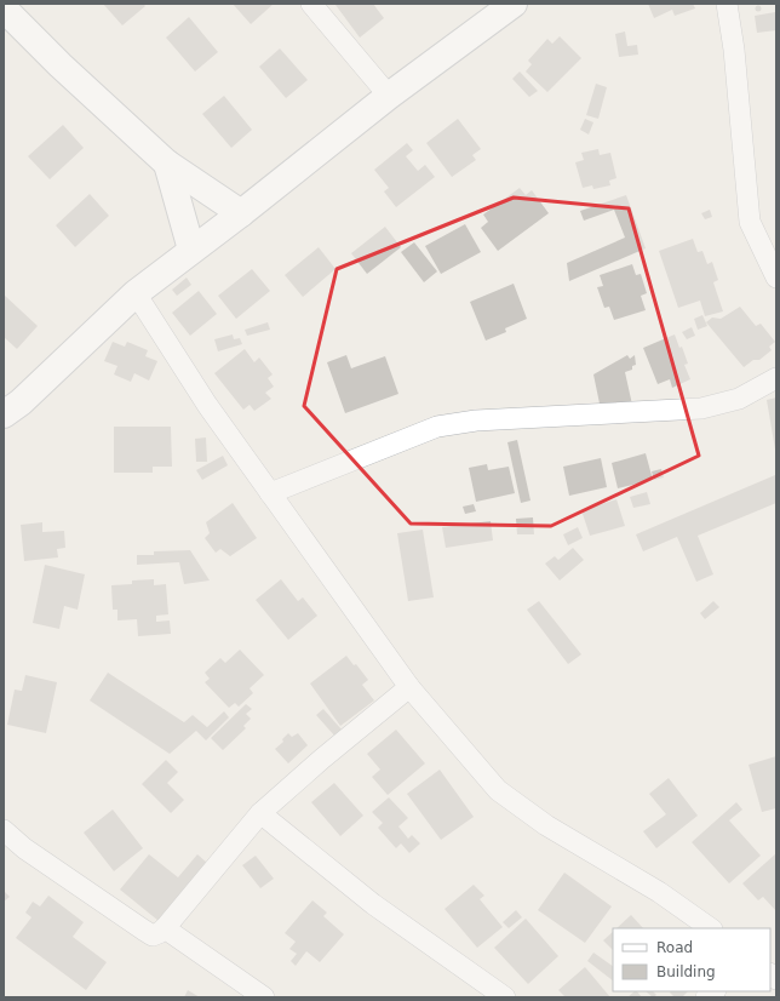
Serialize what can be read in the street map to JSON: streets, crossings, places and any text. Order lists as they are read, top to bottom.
{
  "legend": ["Road", "Building"]
}
